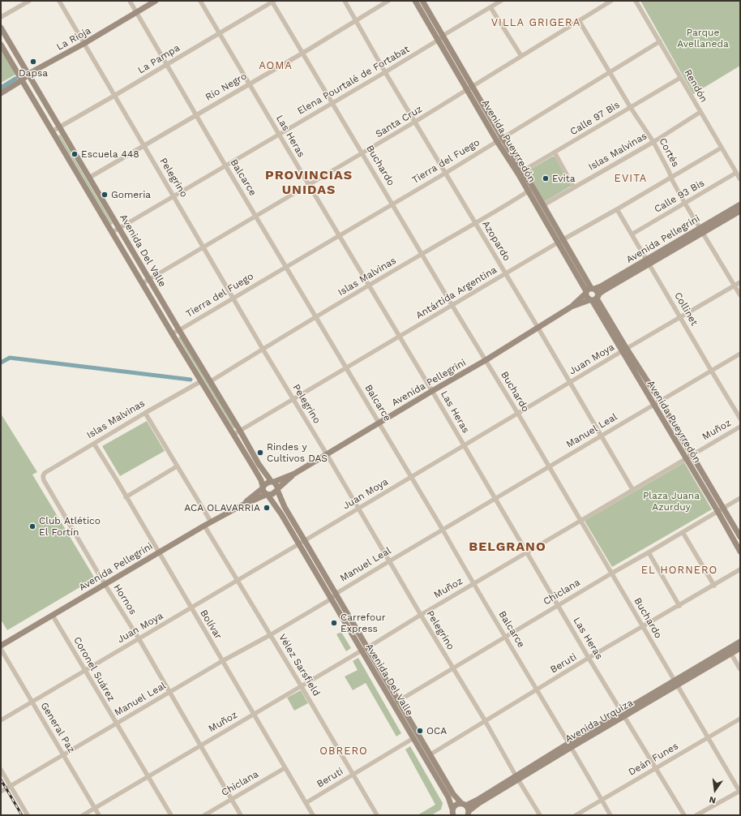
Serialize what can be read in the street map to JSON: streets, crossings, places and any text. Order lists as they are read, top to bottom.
{
  "streets": {
    "main road": [
      "La Rioja",
      "Avenida Pueyrredón",
      "Avenida Pellegrini",
      "Avenida Del Valle",
      "Avenida Urquiza"
    ],
    "street": [
      "La Pampa",
      "Elena Pourtalé de Fortabat",
      "Rendón",
      "Río Negro",
      "Calle 97 Bis",
      "Santa Cruz",
      "Las Heras",
      "Islas Malvinas",
      "Cortés",
      "Tierra del Fuego",
      "Buchardo",
      "Pelegrino",
      "Balcarce",
      "Calle 93 Bis",
      "Azopardo",
      "Antártida Argentina",
      "Collinet",
      "Juan Moya",
      "Muñoz",
      "Manuel Leal",
      "Chiclana",
      "Hornos",
      "Bolívar",
      "Beruti",
      "Vélez Sarsfield",
      "Coronel Suárez",
      "General Paz",
      "Deán Funes"
    ]
  },
  "crossings": [
    ["La Rioja", "Pelegrino"],
    ["La Rioja", "Balcarce"],
    ["La Rioja", "Avenida Del Valle"],
    ["La Pampa", "Las Heras"],
    ["La Pampa", "Buchardo"],
    ["La Pampa", "Pelegrino"],
    ["La Pampa", "Balcarce"],
    ["La Pampa", "Avenida Del Valle"],
    ["Elena Pourtalé de Fortabat", "Las Heras"],
    ["Elena Pourtalé de Fortabat", "Avenida Pueyrredón"],
    ["Elena Pourtalé de Fortabat", "Buchardo"],
    ["Elena Pourtalé de Fortabat", "Pelegrino"],
    ["Elena Pourtalé de Fortabat", "Balcarce"],
    ["Elena Pourtalé de Fortabat", "Azopardo"],
    ["Elena Pourtalé de Fortabat", "Avenida Del Valle"],
    ["Rendón", "Calle 97 Bis"],
    ["Rendón", "Islas Malvinas"],
    ["Rendón", "Tierra del Fuego"],
    ["Rendón", "Calle 93 Bis"],
    ["Rendón", "Antártida Argentina"],
    ["Río Negro", "Las Heras"],
    ["Río Negro", "Buchardo"],
    ["Río Negro", "Pelegrino"],
    ["Río Negro", "Balcarce"],
    ["Río Negro", "Azopardo"],
    ["Río Negro", "Avenida Del Valle"],
    ["Calle 97 Bis", "Avenida Pueyrredón"],
    ["Calle 97 Bis", "Cortés"],
    ["Santa Cruz", "Las Heras"],
    ["Santa Cruz", "Avenida Pueyrredón"],
    ["Santa Cruz", "Cortés"],
    ["Santa Cruz", "Buchardo"],
    ["Santa Cruz", "Pelegrino"],
    ["Santa Cruz", "Balcarce"],
    ["Santa Cruz", "Azopardo"],
    ["Santa Cruz", "Avenida Del Valle"],
    ["Las Heras", "Islas Malvinas"],
    ["Las Heras", "Tierra del Fuego"],
    ["Las Heras", "Avenida Pellegrini"],
    ["Las Heras", "Antártida Argentina"],
    ["Las Heras", "Juan Moya"],
    ["Las Heras", "Muñoz"],
    ["Las Heras", "Manuel Leal"],
    ["Las Heras", "Chiclana"],
    ["Las Heras", "Beruti"],
    ["Las Heras", "Avenida Urquiza"],
    ["Las Heras", "Deán Funes"],
    ["Avenida Pueyrredón", "Islas Malvinas"],
    ["Avenida Pueyrredón", "Tierra del Fuego"],
    ["Avenida Pueyrredón", "Avenida Pellegrini"],
    ["Avenida Pueyrredón", "Antártida Argentina"],
    ["Avenida Pueyrredón", "Juan Moya"],
    ["Avenida Pueyrredón", "Muñoz"],
    ["Avenida Pueyrredón", "Manuel Leal"],
    ["Avenida Pueyrredón", "Chiclana"],
    ["Islas Malvinas", "Cortés"],
    ["Islas Malvinas", "Buchardo"],
    ["Islas Malvinas", "Pelegrino"],
    ["Islas Malvinas", "Balcarce"],
    ["Islas Malvinas", "Azopardo"],
    ["Islas Malvinas", "Avenida Del Valle"],
    ["Islas Malvinas", "Hornos"],
    ["Islas Malvinas", "Bolívar"],
    ["Cortés", "Tierra del Fuego"],
    ["Cortés", "Calle 93 Bis"],
    ["Cortés", "Avenida Pellegrini"],
    ["Cortés", "Antártida Argentina"],
    ["Cortés", "Juan Moya"],
    ["Tierra del Fuego", "Buchardo"],
    ["Tierra del Fuego", "Pelegrino"],
    ["Tierra del Fuego", "Balcarce"],
    ["Tierra del Fuego", "Azopardo"],
    ["Tierra del Fuego", "Avenida Del Valle"],
    ["Buchardo", "Avenida Pellegrini"],
    ["Buchardo", "Antártida Argentina"],
    ["Buchardo", "Juan Moya"],
    ["Buchardo", "Muñoz"],
    ["Buchardo", "Manuel Leal"],
    ["Buchardo", "Chiclana"],
    ["Buchardo", "Beruti"],
    ["Buchardo", "Avenida Urquiza"],
    ["Buchardo", "Deán Funes"],
    ["Pelegrino", "Avenida Pellegrini"],
    ["Pelegrino", "Antártida Argentina"],
    ["Pelegrino", "Juan Moya"],
    ["Pelegrino", "Muñoz"],
    ["Pelegrino", "Manuel Leal"],
    ["Pelegrino", "Chiclana"],
    ["Pelegrino", "Beruti"],
    ["Pelegrino", "Avenida Urquiza"],
    ["Balcarce", "Avenida Pellegrini"],
    ["Balcarce", "Antártida Argentina"],
    ["Balcarce", "Juan Moya"],
    ["Balcarce", "Muñoz"],
    ["Balcarce", "Manuel Leal"],
    ["Balcarce", "Chiclana"],
    ["Balcarce", "Beruti"],
    ["Balcarce", "Avenida Urquiza"],
    ["Balcarce", "Deán Funes"],
    ["Calle 93 Bis", "Collinet"],
    ["Avenida Pellegrini", "Azopardo"],
    ["Avenida Pellegrini", "Avenida Del Valle"],
    ["Avenida Pellegrini", "Collinet"],
    ["Avenida Pellegrini", "Hornos"],
    ["Avenida Pellegrini", "Bolívar"],
    ["Avenida Pellegrini", "Vélez Sarsfield"],
    ["Avenida Pellegrini", "Coronel Suárez"],
    ["Azopardo", "Antártida Argentina"],
    ["Azopardo", "Juan Moya"],
    ["Azopardo", "Muñoz"],
    ["Azopardo", "Manuel Leal"],
    ["Avenida Del Valle", "Antártida Argentina"],
    ["Avenida Del Valle", "Juan Moya"],
    ["Avenida Del Valle", "Muñoz"],
    ["Avenida Del Valle", "Manuel Leal"],
    ["Avenida Del Valle", "Chiclana"],
    ["Avenida Del Valle", "Beruti"],
    ["Avenida Del Valle", "Avenida Urquiza"],
    ["Antártida Argentina", "Collinet"],
    ["Collinet", "Juan Moya"],
    ["Collinet", "Manuel Leal"],
    ["Juan Moya", "Hornos"],
    ["Juan Moya", "Bolívar"],
    ["Juan Moya", "Vélez Sarsfield"],
    ["Juan Moya", "Coronel Suárez"],
    ["Juan Moya", "General Paz"],
    ["Muñoz", "Hornos"],
    ["Muñoz", "Bolívar"],
    ["Muñoz", "Vélez Sarsfield"],
    ["Muñoz", "Coronel Suárez"],
    ["Muñoz", "General Paz"],
    ["Manuel Leal", "Hornos"],
    ["Manuel Leal", "Bolívar"],
    ["Manuel Leal", "Vélez Sarsfield"],
    ["Manuel Leal", "Coronel Suárez"],
    ["Manuel Leal", "General Paz"],
    ["Chiclana", "Hornos"],
    ["Chiclana", "Bolívar"],
    ["Bolívar", "Beruti"],
    ["Beruti", "Vélez Sarsfield"]
  ],
  "districts": [
    "VILLA GRIGERA",
    "AOMA",
    "PROVINCIAS UNIDAS",
    "EVITA",
    "BELGRANO",
    "EL HORNERO",
    "OBRERO"
  ],
  "parks": ["Parque Avellaneda", "Plaza Juana Azurduy"],
  "places": [
    "Dapsa",
    "Escuela 448",
    "Evita",
    "Gomeria",
    "Rindes y Cultivos DAS",
    "ACA OLAVARRIA",
    "Club Atlético El Fortín",
    "Carrefour Express",
    "OCA"
  ],
  "north": "bottom"
}
